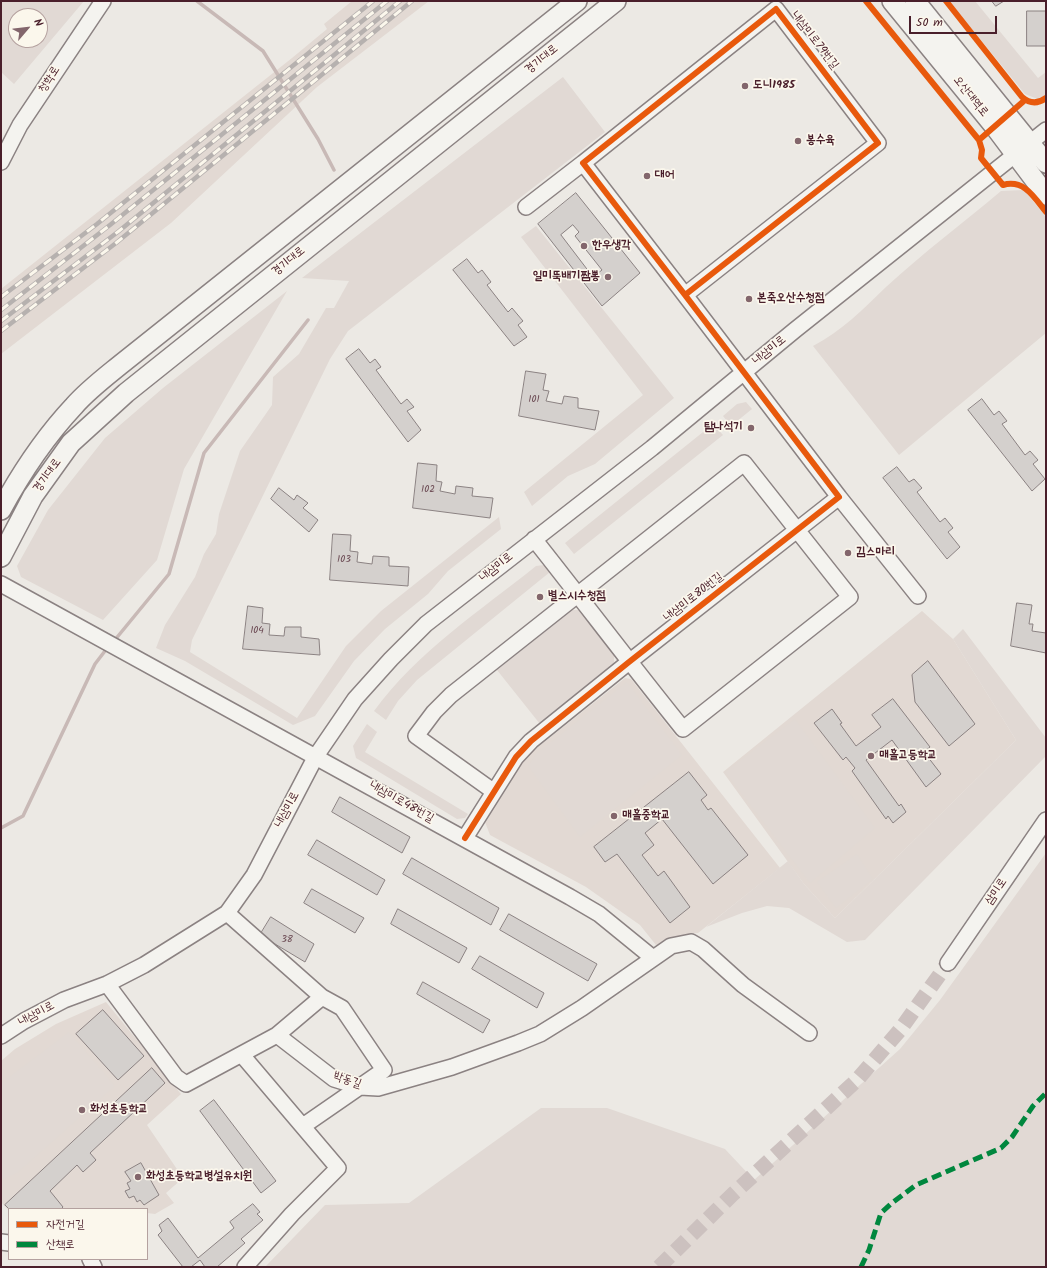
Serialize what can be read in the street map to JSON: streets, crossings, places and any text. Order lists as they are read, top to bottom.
{
  "streets": {
    "main road": ["경기대로", "오산대역로"],
    "street": [
      "내삼미로79번길",
      "청학로",
      "내삼미로",
      "내삼미로80번길",
      "내삼미로48번길",
      "삼미로",
      "박동길"
    ]
  },
  "crossings": [
    ["오산대역로", "내삼미로"],
    ["내삼미로", "내삼미로48번길"],
    ["내삼미로80번길", "내삼미로48번길"],
    ["내삼미로48번길", "박동길"]
  ],
  "places": [
    "도니1985",
    "봉수육",
    "대어",
    "한우생각",
    "일미뚝배기짬뽕",
    "본죽오산수청점",
    "탐나석기",
    "김스마리",
    "별스시수청점",
    "매홀고등학교",
    "매홀중학교",
    "화성초등학교",
    "화성초등학교병설유치원"
  ],
  "house_numbers": [
    "101",
    "102",
    "103",
    "104",
    "38"
  ],
  "legend": ["자전거길", "산책로"],
  "scale_bar": "50 m",
  "north": "top right"
}
